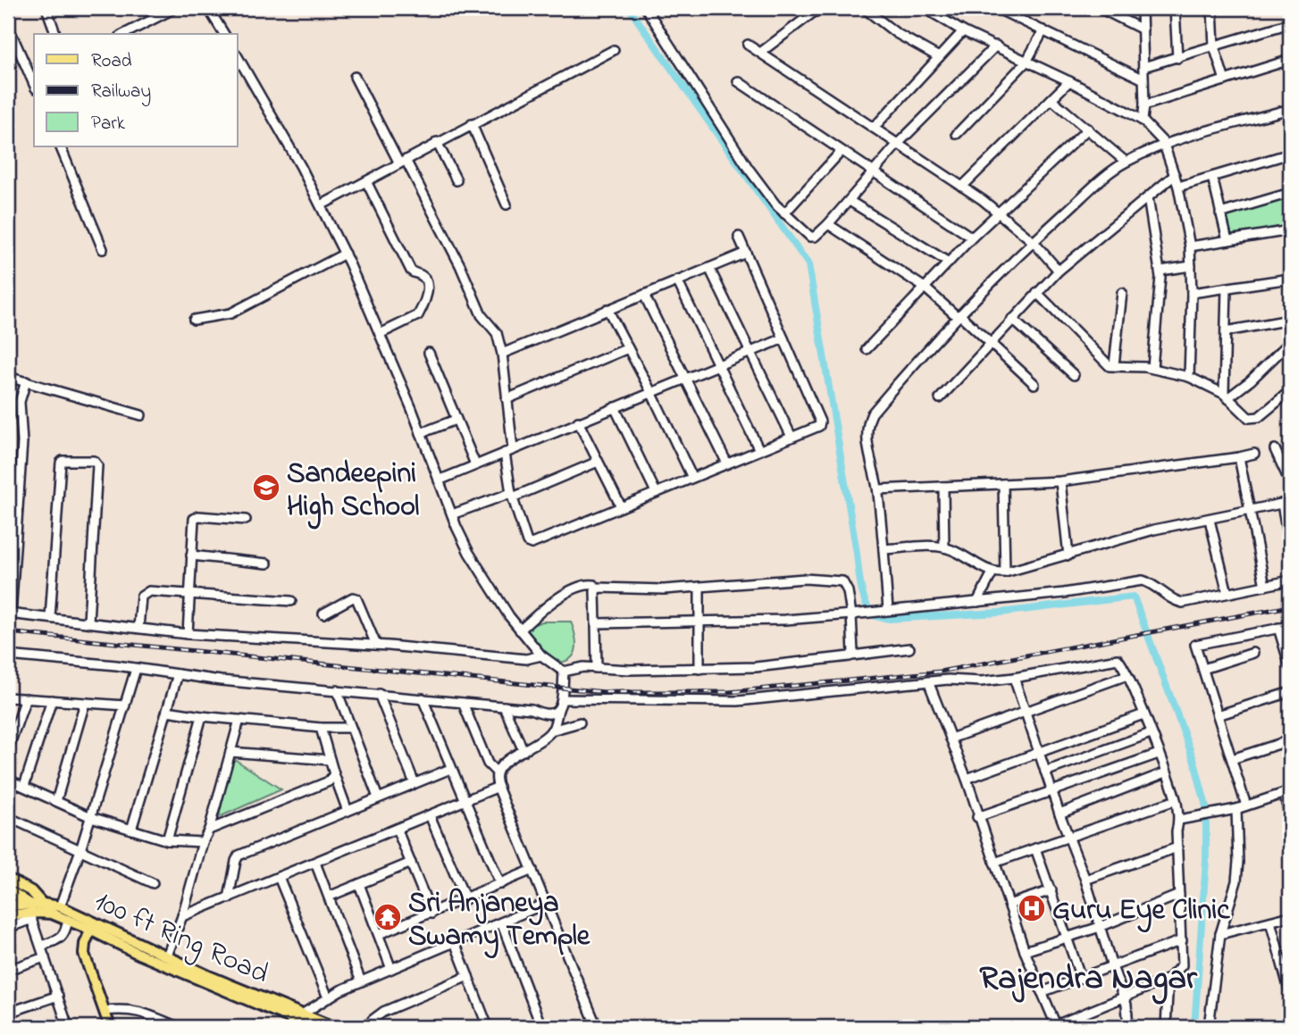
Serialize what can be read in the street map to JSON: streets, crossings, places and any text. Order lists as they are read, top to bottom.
{
  "streets": {
    "main road": ["100 ft Ring Road"]
  },
  "districts": ["Rajendra Nagar"],
  "places": {
    "school or university": ["Sandeepini High School"],
    "hospital": ["Guru Eye Clinic"],
    "temple": ["Sri Anjaneya Swamy Temple"]
  },
  "legend": ["Road", "Railway", "Park"]
}
